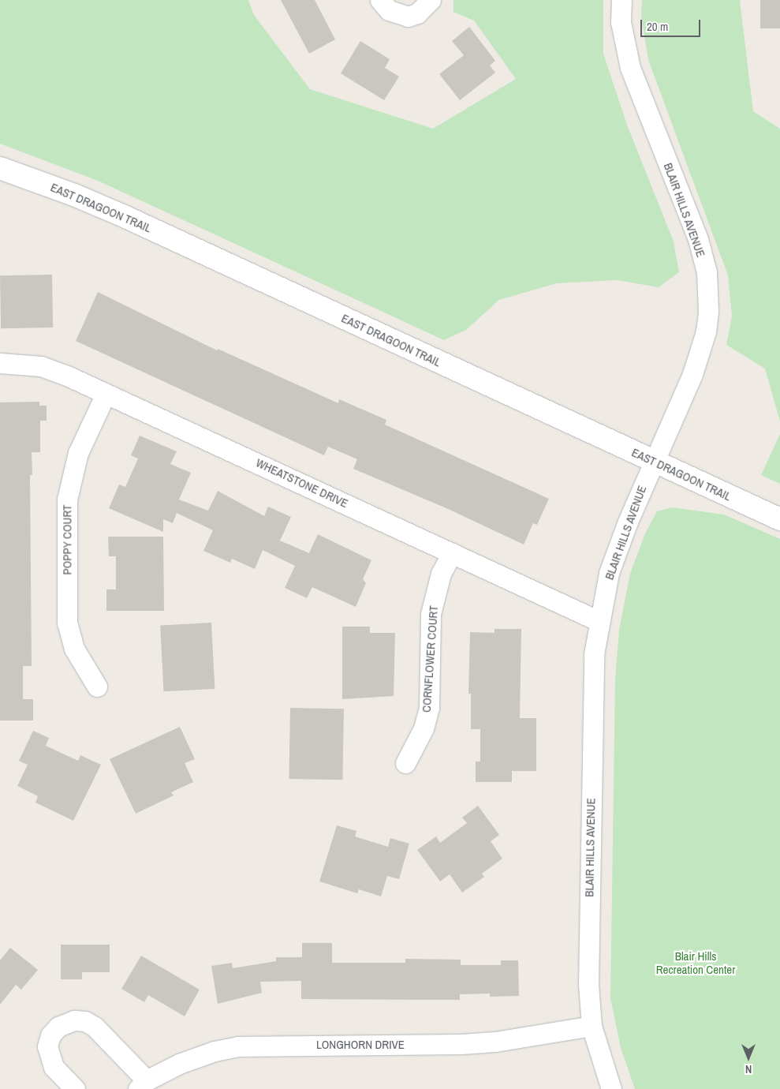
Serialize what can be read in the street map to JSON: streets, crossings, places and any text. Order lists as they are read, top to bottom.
{
  "streets": {
    "street": [
      "EAST DRAGOON TRAIL",
      "BLAIR HILLS AVENUE",
      "WHEATSTONE DRIVE",
      "POPPY COURT",
      "CORNFLOWER COURT",
      "LONGHORN DRIVE"
    ]
  },
  "crossings": [
    ["EAST DRAGOON TRAIL", "BLAIR HILLS AVENUE"],
    ["BLAIR HILLS AVENUE", "WHEATSTONE DRIVE"],
    ["BLAIR HILLS AVENUE", "LONGHORN DRIVE"],
    ["WHEATSTONE DRIVE", "POPPY COURT"],
    ["WHEATSTONE DRIVE", "CORNFLOWER COURT"]
  ],
  "parks": ["Blair Hills Recreation Center"],
  "scale_bar": "20 m",
  "north": "bottom"
}
